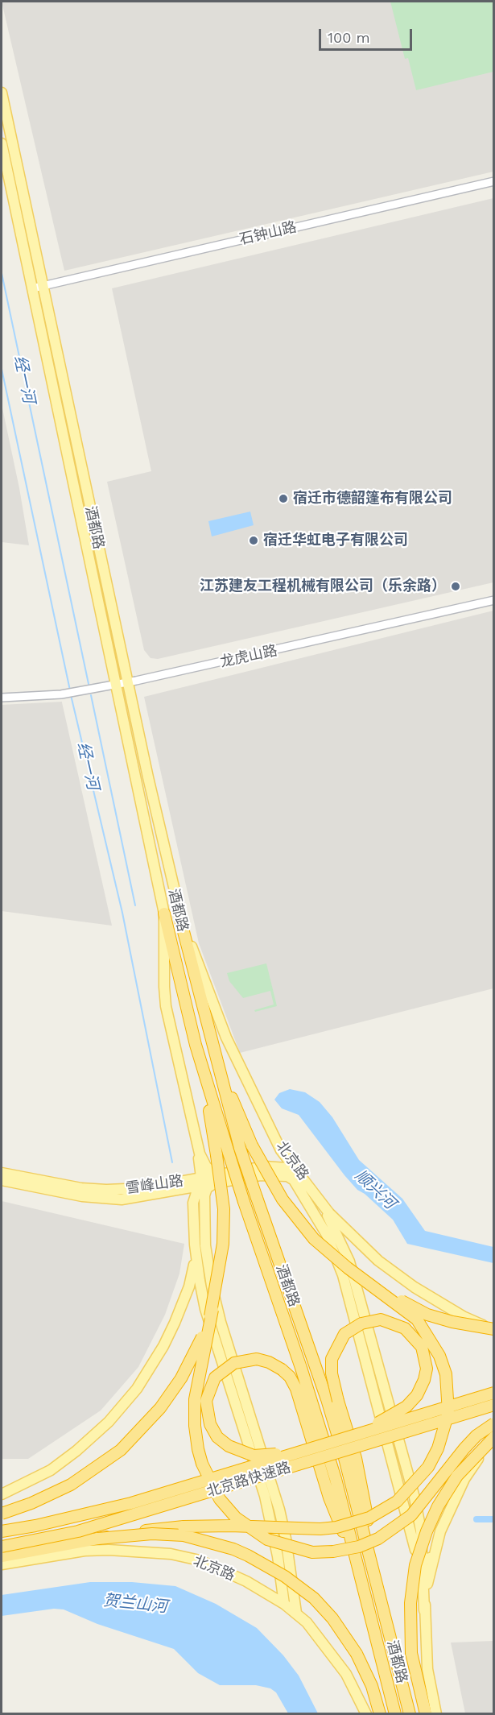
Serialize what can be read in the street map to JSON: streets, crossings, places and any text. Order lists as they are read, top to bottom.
{
  "streets": {
    "highway": ["酒都路", "北京路快速路"],
    "main road": ["北京路", "雪峰山路"],
    "street": ["石钟山路", "龙虎山路"]
  },
  "crossings": [
    ["石钟山路", "酒都路"],
    ["酒都路", "龙虎山路"],
    ["酒都路", "北京路"],
    ["北京路", "雪峰山路"]
  ],
  "water": ["经一河", "顺兴河", "贺兰山河"],
  "places": ["宿迁市德韶篷布有限公司", "宿迁华虹电子有限公司", "江苏建友工程机械有限公司（乐余路）"],
  "scale_bar": "100 m"
}
